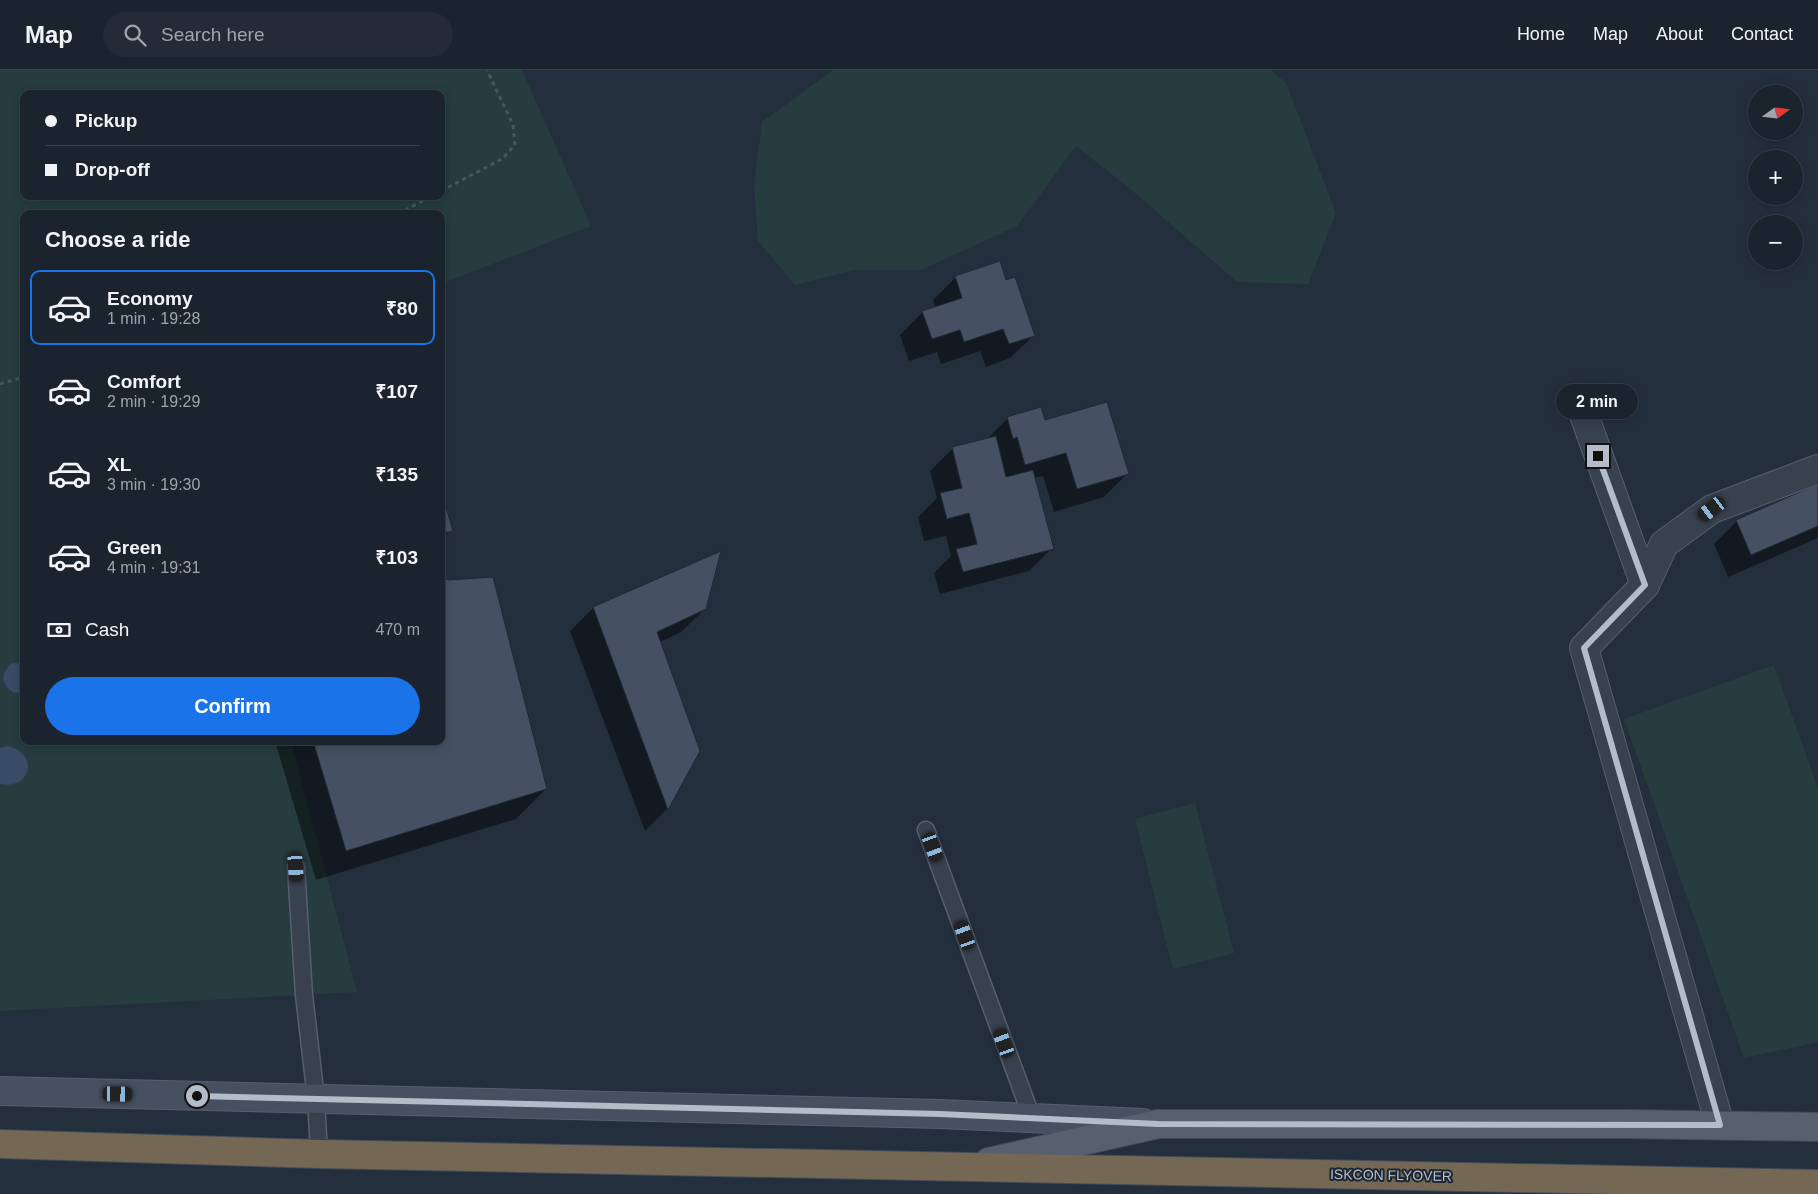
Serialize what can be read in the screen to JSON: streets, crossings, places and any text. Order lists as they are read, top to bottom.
{
  "streets": {
    "highway": ["ISKCON FLYOVER"]
  },
  "north": "right",
  "page": {
    "header": "Map",
    "search": "Search here",
    "nav": [
      "Home",
      "Map",
      "About",
      "Contact"
    ],
    "map_buttons": ["+", "−"],
    "banner": ["Pickup", "Drop-off"],
    "heading": "Choose a ride",
    "list": [
      {
        "name": "Economy",
        "note": "1 min · 19:28",
        "value": "₹80"
      },
      {
        "name": "Comfort",
        "note": "2 min · 19:29",
        "value": "₹107"
      },
      {
        "name": "XL",
        "note": "3 min · 19:30",
        "value": "₹135"
      },
      {
        "name": "Green",
        "note": "4 min · 19:31",
        "value": "₹103"
      }
    ],
    "bubble": "2 min",
    "pay": ["Cash", "470 m"],
    "buttons": "Confirm"
  }
}
